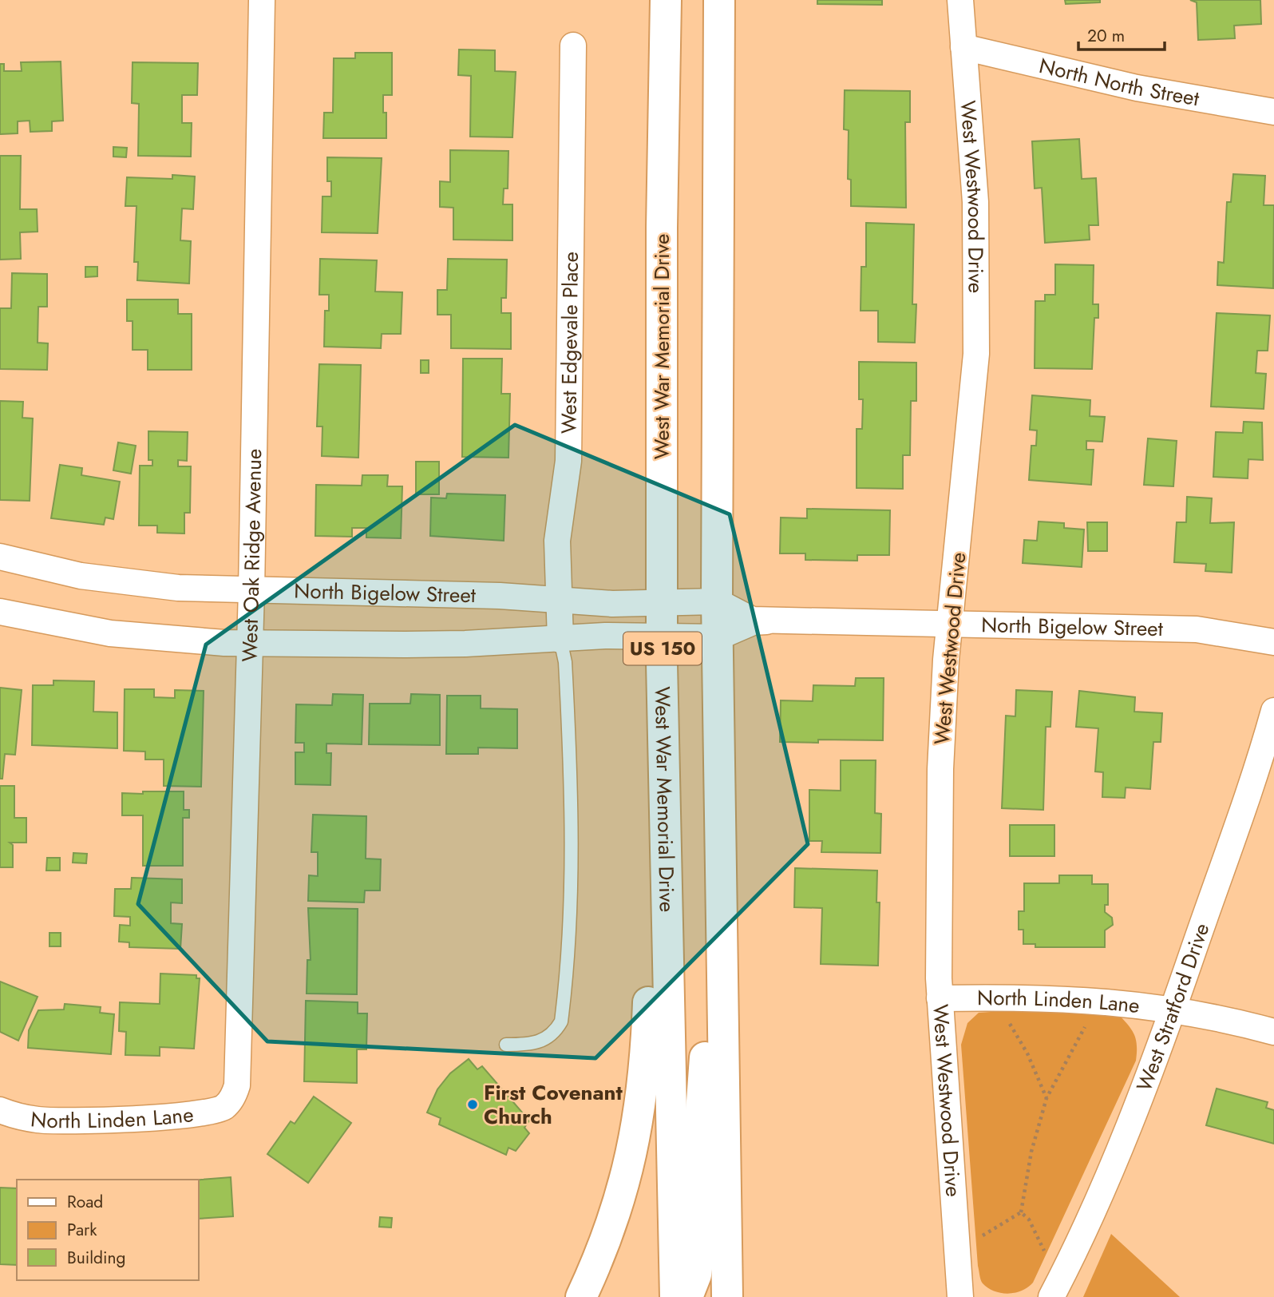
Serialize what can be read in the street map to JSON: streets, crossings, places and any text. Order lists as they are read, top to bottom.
{
  "streets": {
    "highway": ["West War Memorial Drive", "US 150"],
    "street": [
      "North North Street",
      "West Westwood Drive",
      "West Edgevale Place",
      "West Oak Ridge Avenue",
      "North Bigelow Street",
      "North Linden Lane",
      "West Stratford Drive"
    ]
  },
  "crossings": [
    ["North North Street", "West Westwood Drive"],
    ["West Westwood Drive", "North Bigelow Street"],
    ["West Westwood Drive", "North Linden Lane"],
    ["West Edgevale Place", "North Bigelow Street"],
    ["West War Memorial Drive", "North Bigelow Street"],
    ["West Oak Ridge Avenue", "North Bigelow Street"],
    ["West Oak Ridge Avenue", "North Linden Lane"],
    ["North Bigelow Street", "US 150"],
    ["North Linden Lane", "West Stratford Drive"]
  ],
  "places": ["First Covenant Church"],
  "legend": ["Road", "Park", "Building"],
  "scale_bar": "20 m"
}
